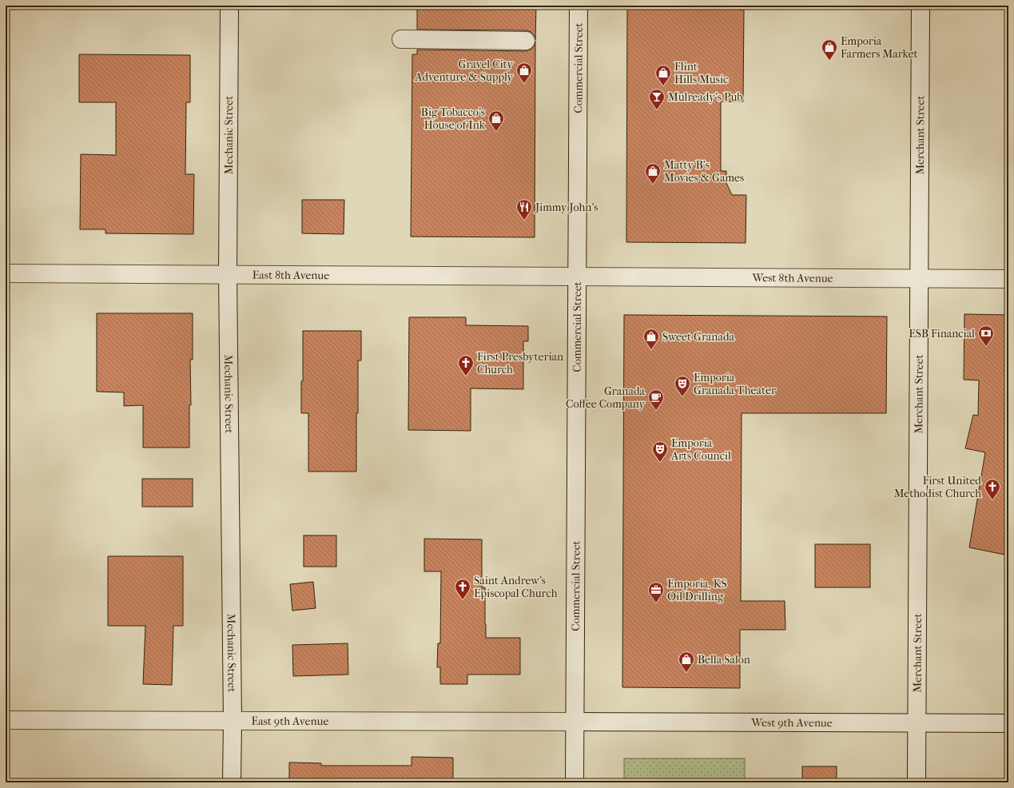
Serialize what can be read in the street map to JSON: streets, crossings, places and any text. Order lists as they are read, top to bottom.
{
  "streets": {
    "street": [
      "Commercial Street",
      "Mechanic Street",
      "Merchant Street",
      "East 8th Avenue",
      "West 8th Avenue",
      "East 9th Avenue",
      "West 9th Avenue"
    ]
  },
  "crossings": [
    ["Commercial Street", "East 8th Avenue"],
    ["Commercial Street", "West 8th Avenue"],
    ["Commercial Street", "East 9th Avenue"],
    ["Commercial Street", "West 9th Avenue"],
    ["Mechanic Street", "East 8th Avenue"],
    ["Mechanic Street", "East 9th Avenue"],
    ["Merchant Street", "West 8th Avenue"],
    ["Merchant Street", "West 9th Avenue"],
    ["East 8th Avenue", "West 8th Avenue"],
    ["East 9th Avenue", "West 9th Avenue"]
  ],
  "places": {
    "shop": [
      "Emporia Farmers Market",
      "Gravel City Adventure & Supply",
      "Flint Hills Music",
      "Big Tobacco's House of Ink",
      "Matty B's Movies & Games",
      "Sweet Granada",
      "Bella Salon"
    ],
    "bar": ["Mulready's Pub"],
    "restaurant": ["Jimmy John's"],
    "bank": ["ESB Financial"],
    "church": ["First Presbyterian Church", "First United Methodist Church", "Saint Andrew's Episcopal Church"],
    "theatre": ["Emporia Granada Theater", "Emporia Arts Council"],
    "cafe": ["Granada Coffee Company"],
    "office": ["Emporia, KS Oil Drilling"]
  }
}
